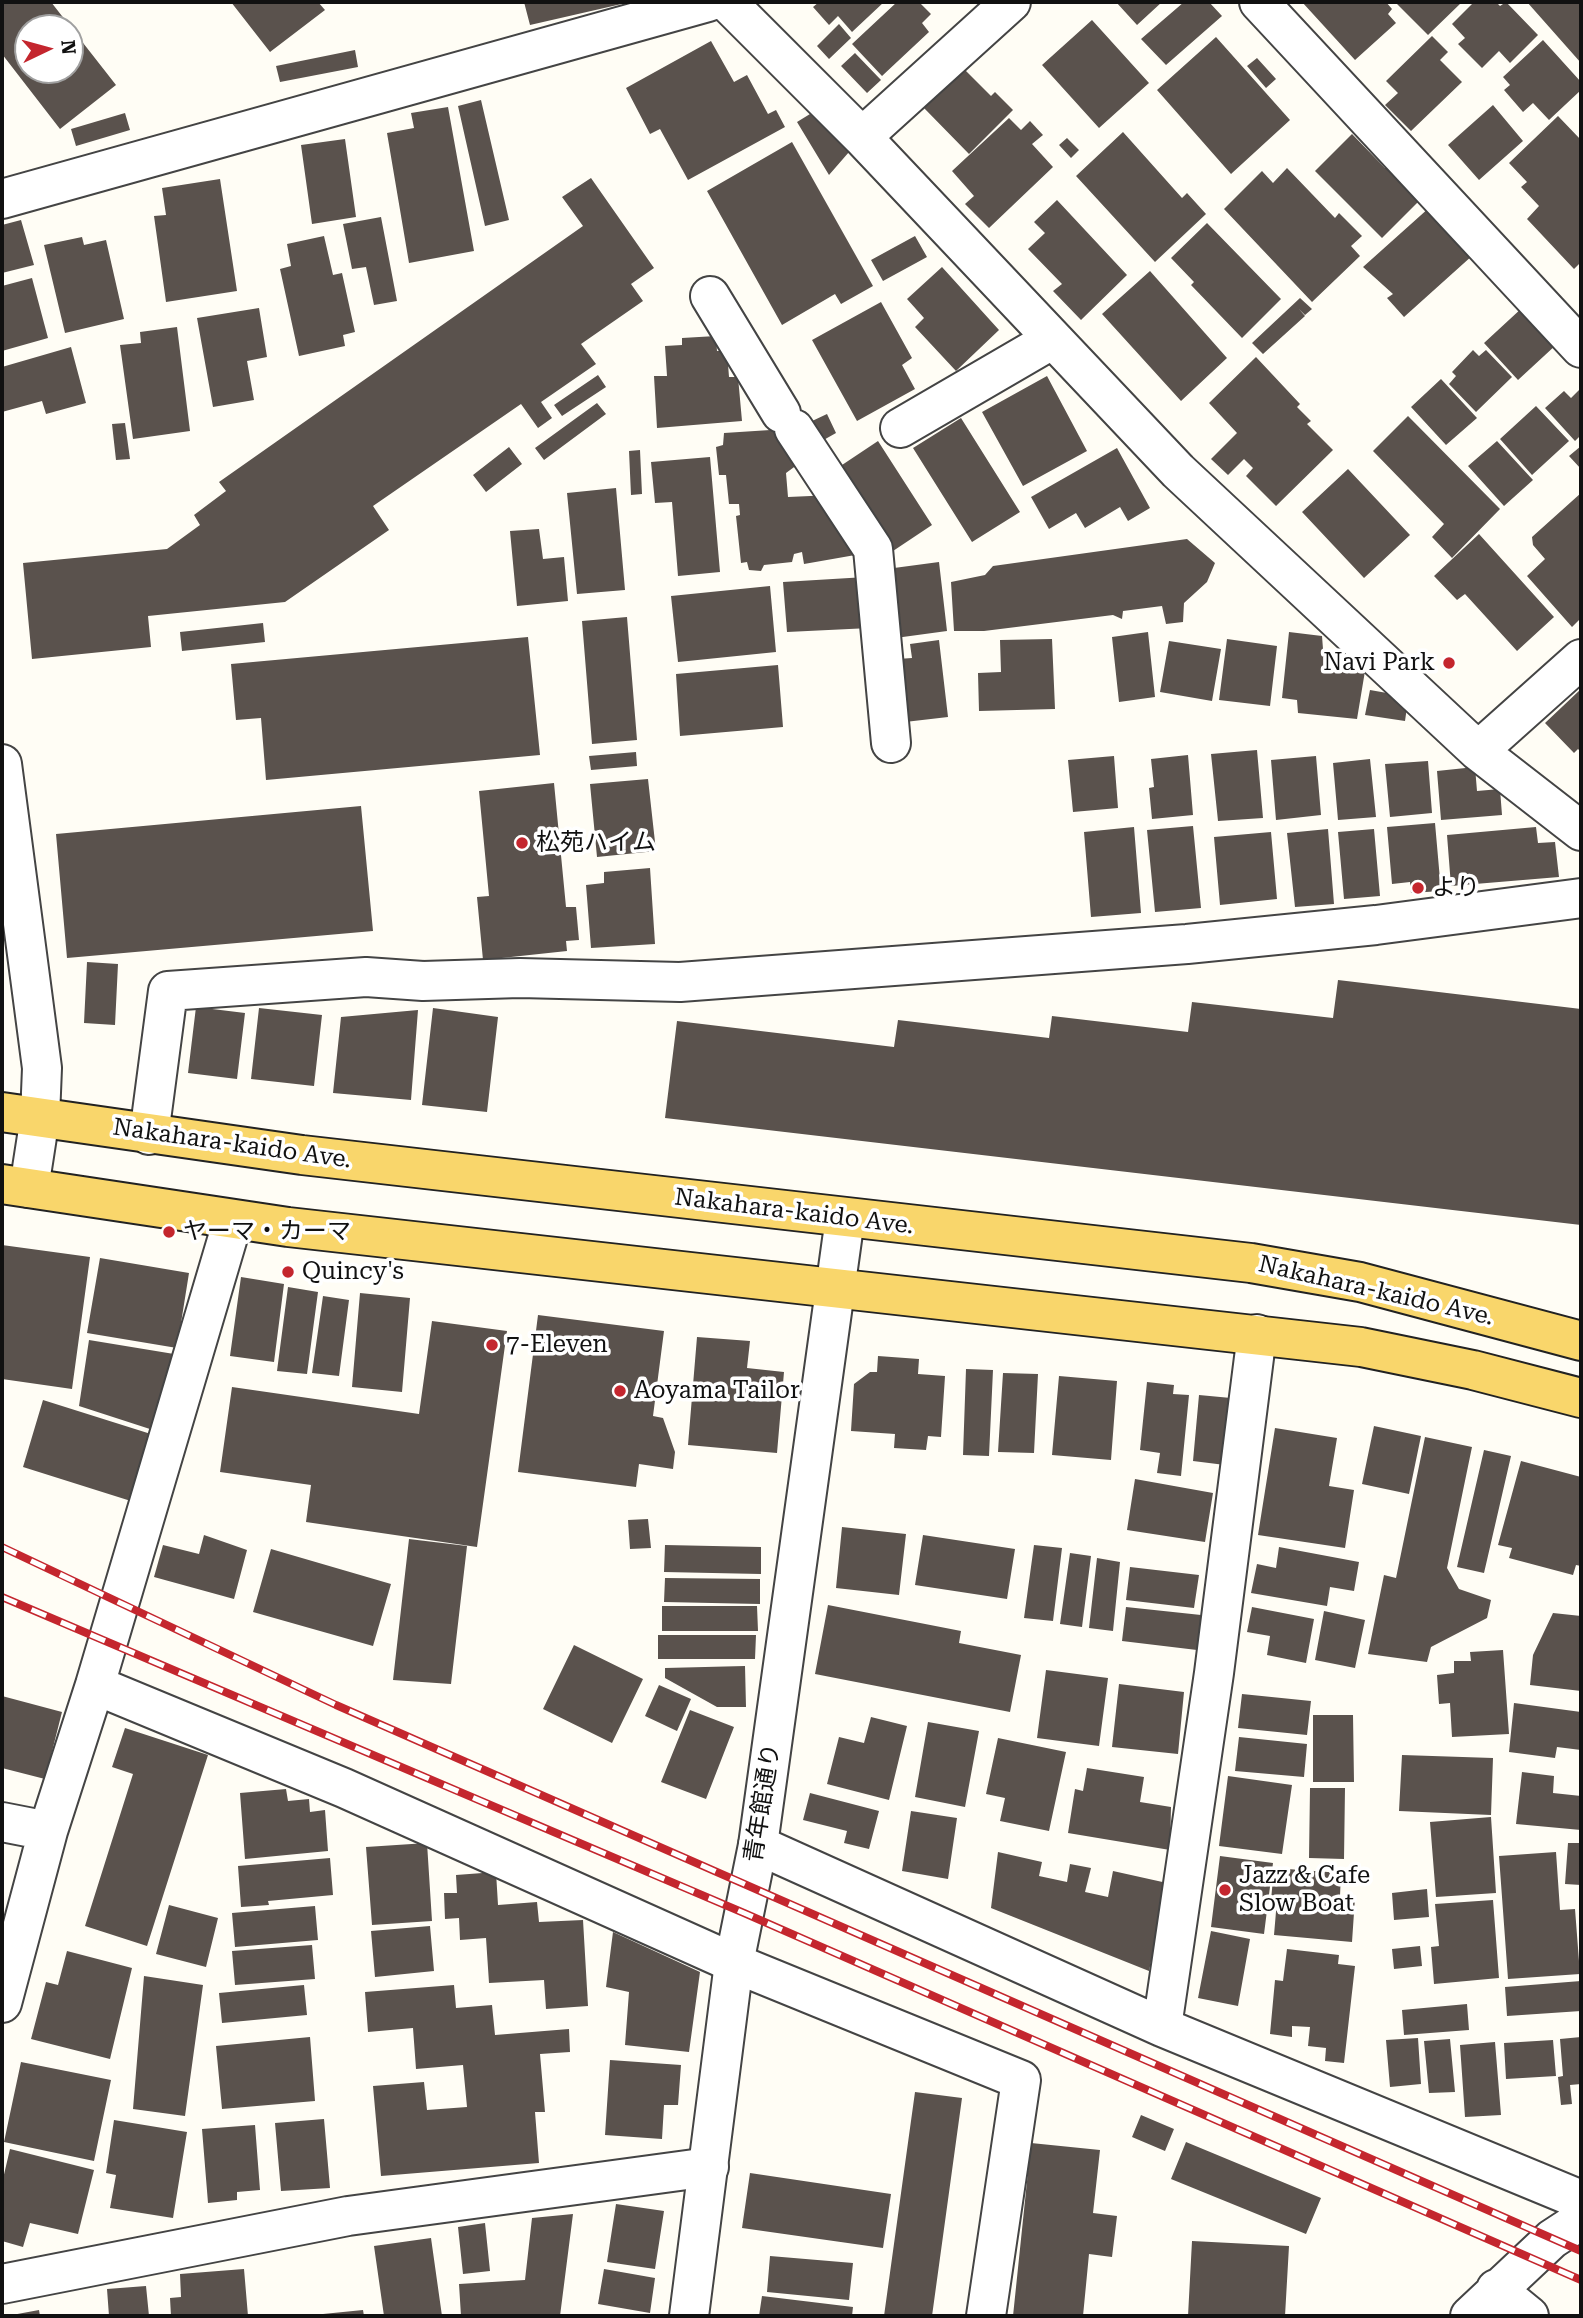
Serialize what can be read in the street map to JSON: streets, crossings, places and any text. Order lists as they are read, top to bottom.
{
  "streets": {
    "main road": ["Nakahara-kaido Ave."],
    "street": ["青年館通り"]
  },
  "crossings": [
    ["Nakahara-kaido Ave.", "青年館通り"]
  ],
  "places": [
    "Navi Park",
    "松苑ハイム",
    "より",
    "ヤーマ・カーマ",
    "Quincy's",
    "7-Eleven",
    "Aoyama Tailor",
    "Jazz & Cafe Slow Boat"
  ],
  "north": "right"
}
